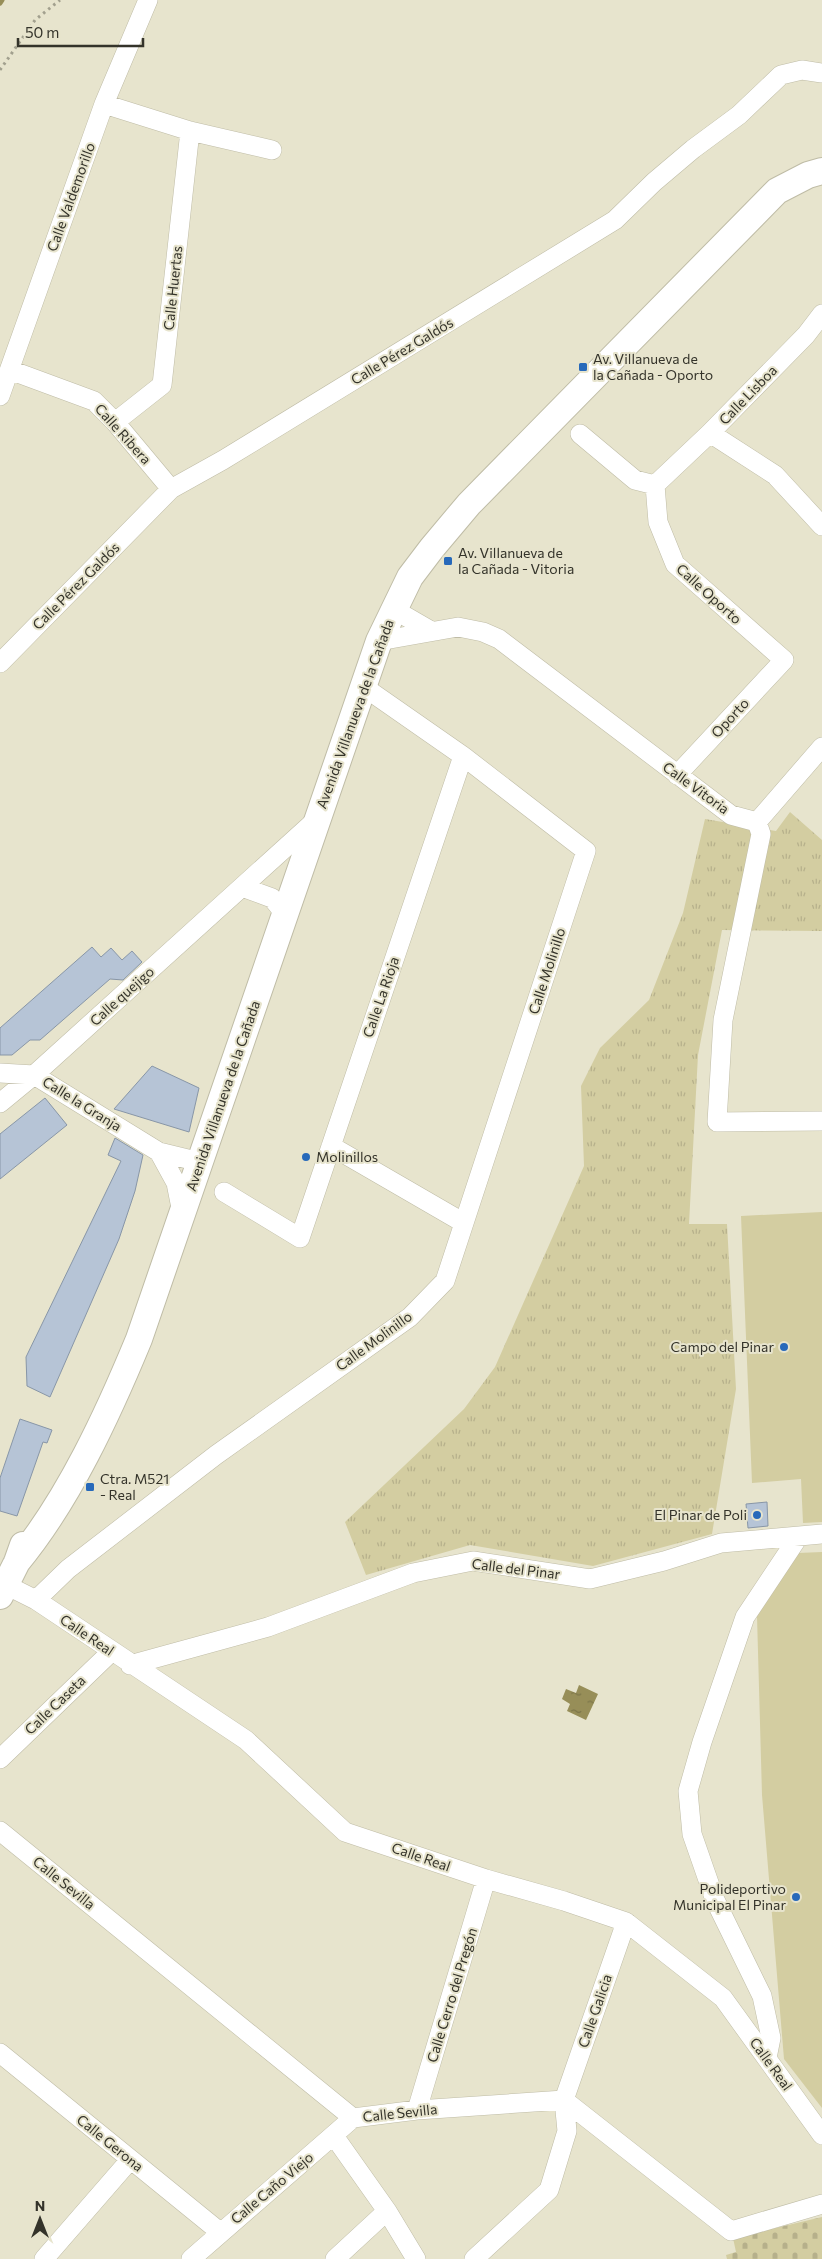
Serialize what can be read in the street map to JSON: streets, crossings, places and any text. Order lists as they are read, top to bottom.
{
  "streets": {
    "main road": ["Avenida Villanueva de la Cañada"],
    "street": [
      "Calle Valdemorillo",
      "Calle Huertas",
      "Calle Pérez Galdós",
      "Calle Lisboa",
      "Calle Ribera",
      "Calle Oporto",
      "Oporto",
      "Calle Vitoria",
      "Calle Molinillo",
      "Calle quejigo",
      "Calle La Rioja",
      "Calle la Granja",
      "Calle del Pinar",
      "Calle Real",
      "Calle Caseta",
      "Calle Sevilla",
      "Calle Cerro del Pregón",
      "Calle Galicia",
      "Calle Gerona",
      "Calle Caño Viejo"
    ]
  },
  "crossings": [
    ["Calle Valdemorillo", "Calle Ribera"],
    ["Calle Huertas", "Calle Ribera"],
    ["Calle Pérez Galdós", "Calle Ribera"],
    ["Calle Oporto", "Oporto"],
    ["Avenida Villanueva de la Cañada", "Calle Vitoria"],
    ["Avenida Villanueva de la Cañada", "Calle quejigo"],
    ["Avenida Villanueva de la Cañada", "Calle la Granja"],
    ["Avenida Villanueva de la Cañada", "Calle Real"],
    ["Oporto", "Calle Vitoria"],
    ["Calle Molinillo", "Calle La Rioja"],
    ["Calle Molinillo", "Calle Real"],
    ["Calle quejigo", "Calle la Granja"],
    ["Calle del Pinar", "Calle Real"],
    ["Calle Real", "Calle Caseta"],
    ["Calle Real", "Calle Cerro del Pregón"],
    ["Calle Real", "Calle Galicia"],
    ["Calle Sevilla", "Calle Cerro del Pregón"],
    ["Calle Sevilla", "Calle Galicia"],
    ["Calle Sevilla", "Calle Caño Viejo"],
    ["Calle Gerona", "Calle Caño Viejo"]
  ],
  "places": {
    "transit": ["Av. Villanueva de la Cañada - Oporto", "Av. Villanueva de la Cañada - Vitoria", "Ctra. M521 - Real"],
    "other": [
      "Molinillos",
      "Campo del Pinar",
      "El Pinar de Poli",
      "Polideportivo Municipal El Pinar"
    ]
  },
  "scale_bar": "50 m",
  "north": "top"
}
